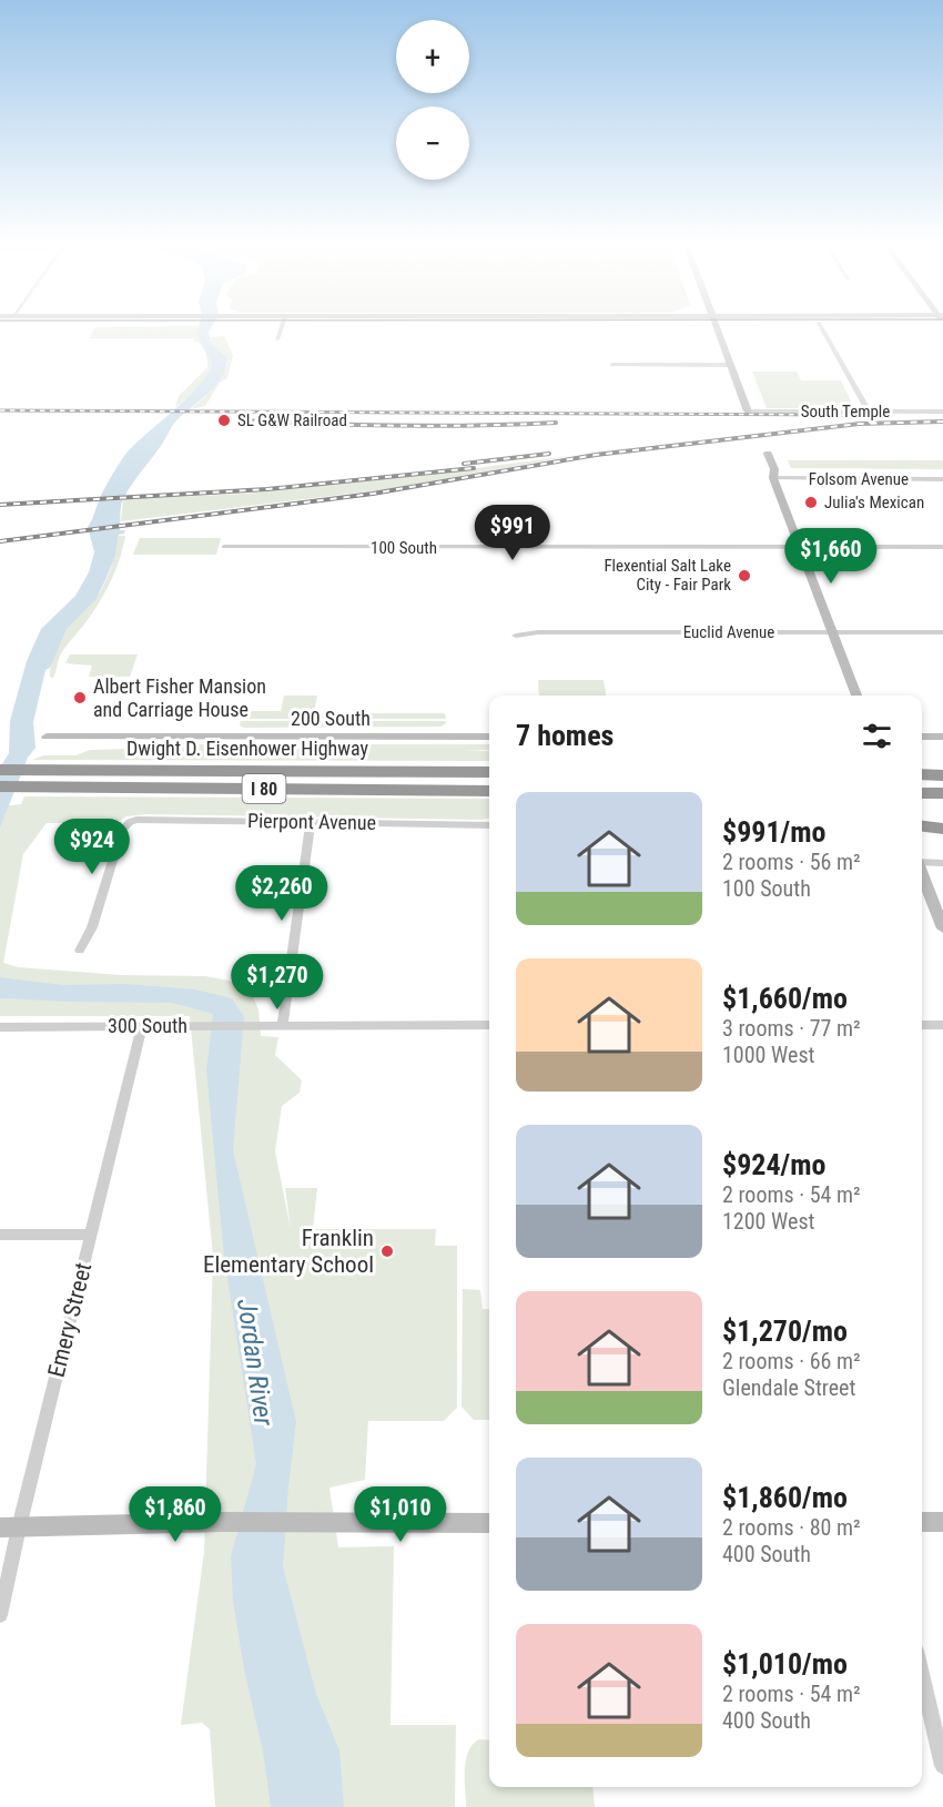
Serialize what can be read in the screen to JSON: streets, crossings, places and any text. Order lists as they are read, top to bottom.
{
  "streets": {
    "highway": ["Dwight D. Eisenhower Highway", "I 80"],
    "main road": ["200 South"],
    "street": [
      "South Temple",
      "Folsom Avenue",
      "100 South",
      "Euclid Avenue",
      "Pierpont Avenue",
      "300 South",
      "Emery Street"
    ]
  },
  "crossings": [
    ["300 South", "Emery Street"]
  ],
  "water": ["Jordan River"],
  "places": [
    "SL G&W Railroad",
    "Julia's Mexican",
    "Flexential Salt Lake City - Fair Park",
    "Albert Fisher Mansion and Carriage House",
    "Franklin Elementary School"
  ],
  "page": {
    "map_buttons": ["+", "−"],
    "price": [
      "$991",
      "$1,660",
      "$924",
      "$2,260",
      "$1,270",
      "$1,860",
      "$1,010"
    ],
    "heading": "7 homes",
    "list": [
      {
        "name": "$991/mo",
        "note": "2 rooms · 56 m² · 100 South"
      },
      {
        "name": "$1,660/mo",
        "note": "3 rooms · 77 m² · 1000 West"
      },
      {
        "name": "$924/mo",
        "note": "2 rooms · 54 m² · 1200 West"
      },
      {
        "name": "$1,270/mo",
        "note": "2 rooms · 66 m² · Glendale Street"
      },
      {
        "name": "$1,860/mo",
        "note": "2 rooms · 80 m² · 400 South"
      },
      {
        "name": "$1,010/mo",
        "note": "2 rooms · 54 m² · 400 South"
      }
    ]
  }
}
